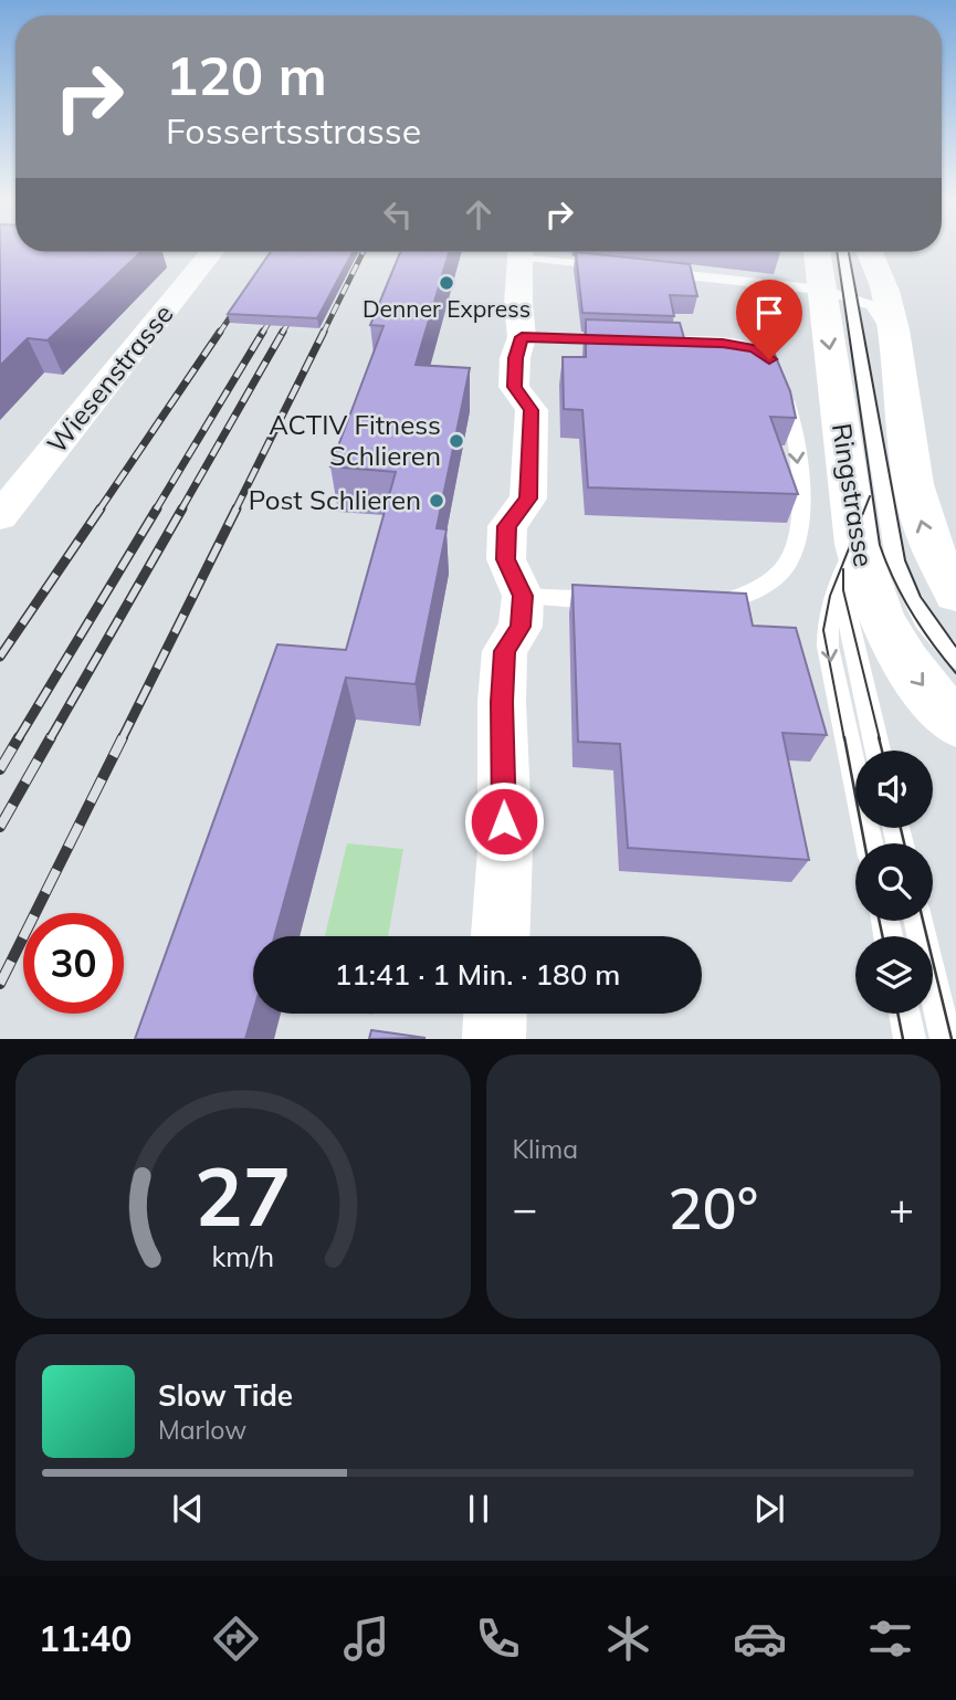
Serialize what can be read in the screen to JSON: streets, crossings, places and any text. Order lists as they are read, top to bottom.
{
  "streets": {
    "main road": ["Ringstrasse"],
    "street": ["Wiesenstrasse"]
  },
  "places": ["Denner Express", "ACTIV Fitness Schlieren", "Post Schlieren"],
  "page": {
    "turn": ["120 m", "Fossertsstrasse"],
    "limit": "30",
    "trip": "11:41 · 1 Min. · 180 m",
    "tile": "Klima",
    "heat": ["−", "20°", "+"],
    "song": ["Slow Tide", "Marlow"],
    "tabs": "11:40",
    "gauge": ["27", "km/h"]
  }
}
